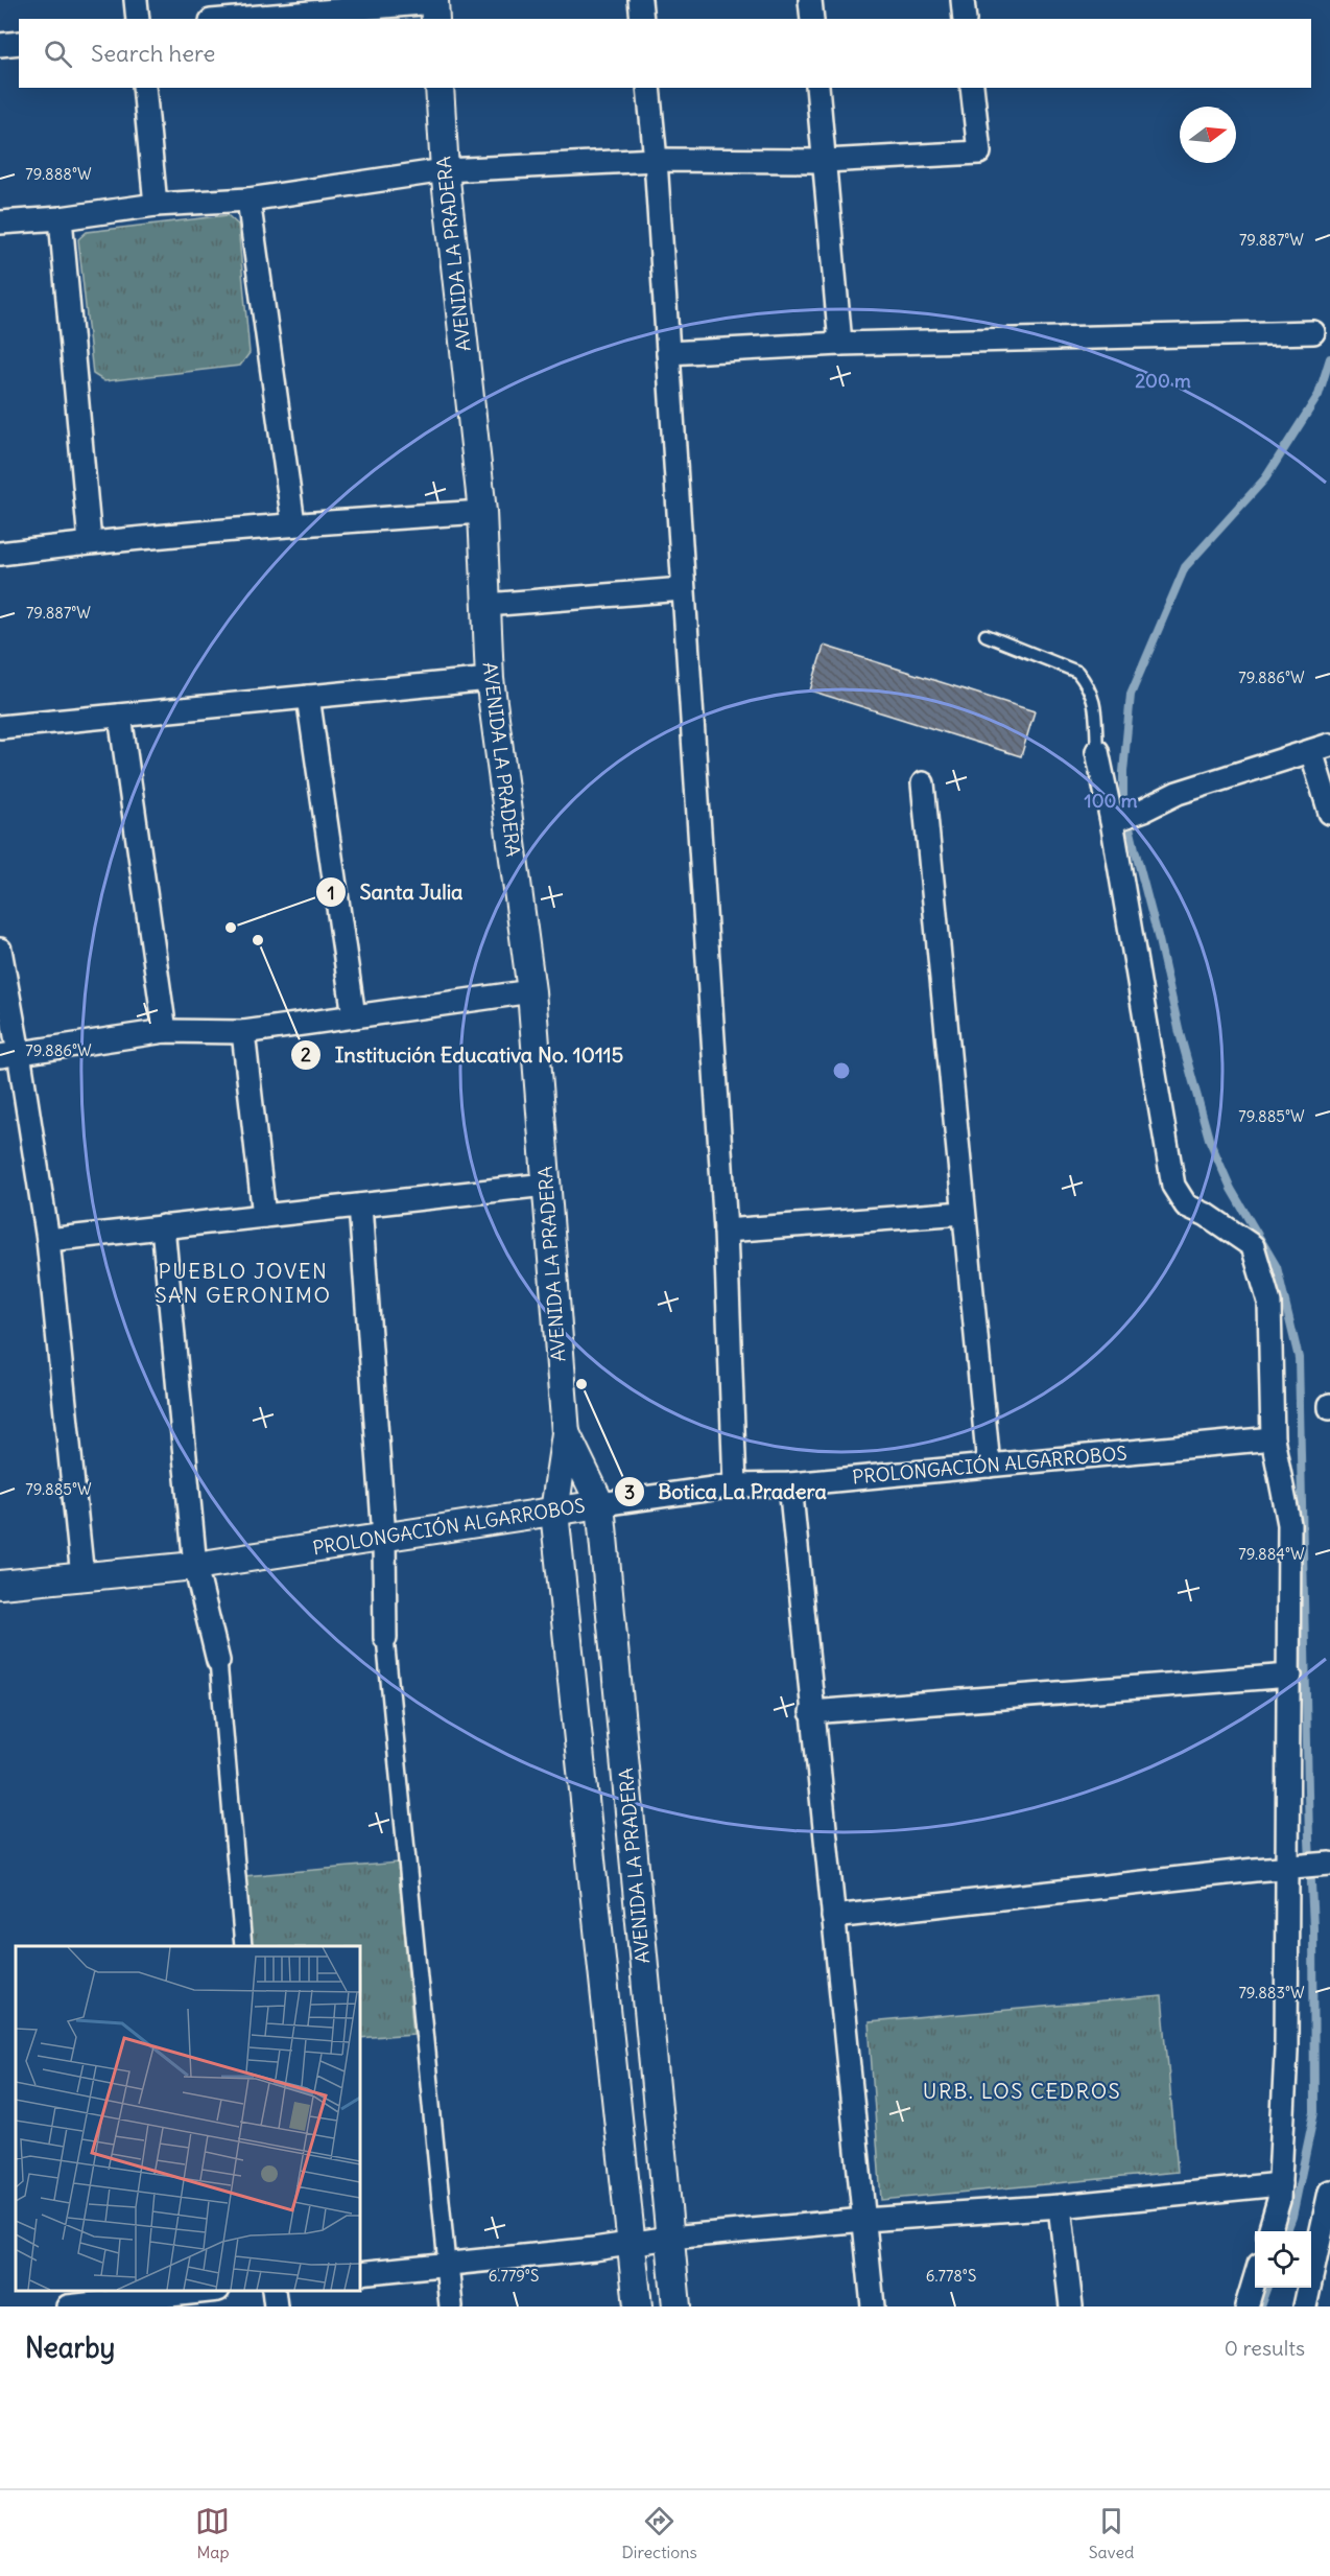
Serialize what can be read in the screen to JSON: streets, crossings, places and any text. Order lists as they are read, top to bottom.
{
  "streets": {
    "street": ["AVENIDA LA PRADERA", "PROLONGACIÓN ALGARROBOS"]
  },
  "crossings": [
    ["AVENIDA LA PRADERA", "PROLONGACIÓN ALGARROBOS"]
  ],
  "districts": ["PUEBLO JOVEN SAN GERONIMO", "URB. LOS CEDROS"],
  "places": ["Santa Julia", "Institución Educativa No. 10115", "Botica La Pradera"],
  "north": "right",
  "page": {
    "search": "Search here",
    "heading": ["Nearby", "0 results"],
    "nav": ["Map", "Directions", "Saved"]
  },
  "coordinates": [
    "79.888°W",
    "79.887°W",
    "79.886°W",
    "79.885°W",
    "79.884°W",
    "79.883°W",
    "6.779°S",
    "6.778°S"
  ],
  "rings": ["200 m", "100 m"]
}
